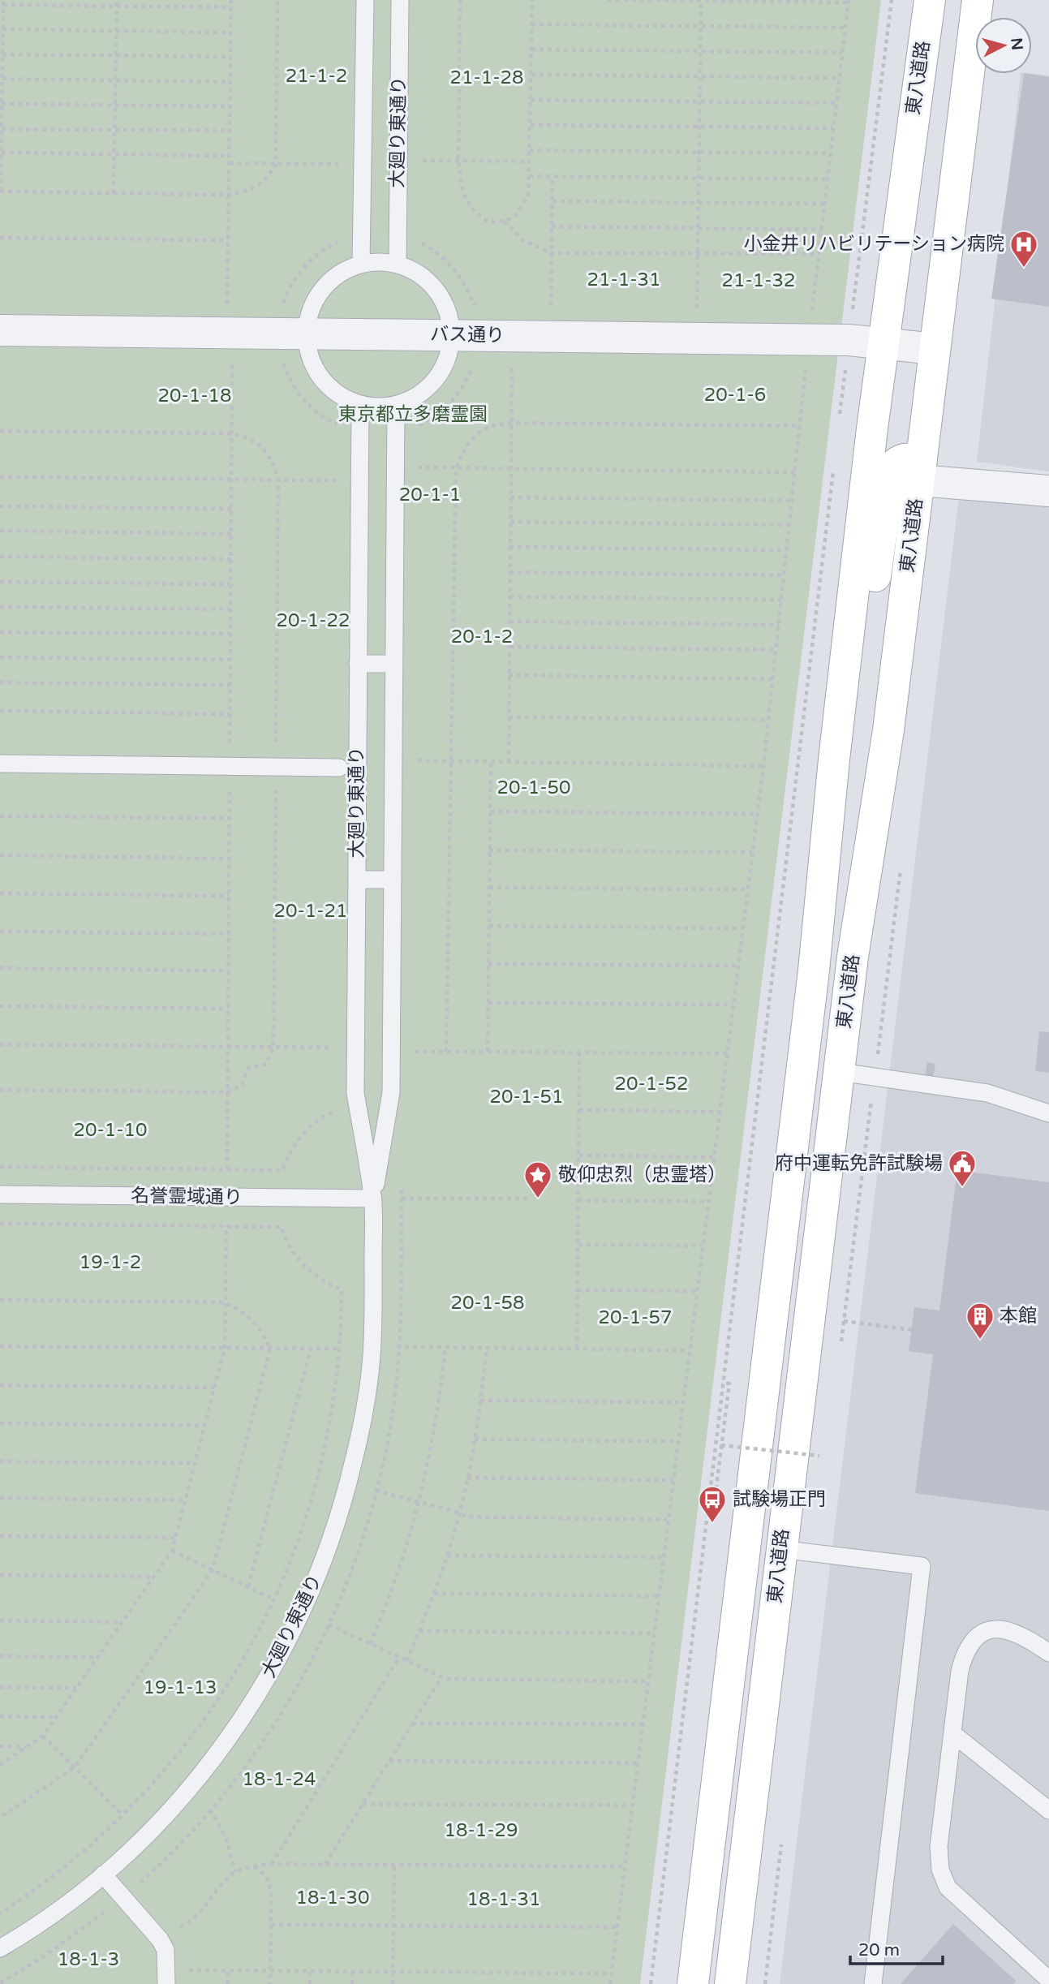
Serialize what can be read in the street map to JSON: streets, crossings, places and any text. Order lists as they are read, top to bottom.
{
  "streets": {
    "main road": ["東八道路"],
    "street": ["バス通り"],
    "lane": ["大廻り東通り", "名誉霊域通り"]
  },
  "crossings": [
    ["東八道路", "バス通り"],
    ["大廻り東通り", "名誉霊域通り"]
  ],
  "parks": [
    "21-1-2",
    "21-1-28",
    "21-1-31",
    "21-1-32",
    "20-1-6",
    "20-1-18",
    "東京都立多磨霊園",
    "20-1-1",
    "20-1-22",
    "20-1-2",
    "20-1-50",
    "20-1-21",
    "20-1-52",
    "20-1-51",
    "20-1-10",
    "19-1-2",
    "20-1-58",
    "20-1-57",
    "19-1-13",
    "18-1-24",
    "18-1-29",
    "18-1-30",
    "18-1-31",
    "18-1-3"
  ],
  "places": {
    "hospital": ["小金井リハビリテーション病院"],
    "public building": ["府中運転免許試験場"],
    "place": ["敬仰忠烈（忠霊塔）"],
    "building": ["本館"],
    "bus stop": ["試験場正門"]
  },
  "scale_bar": "20 m",
  "north": "right"
}
